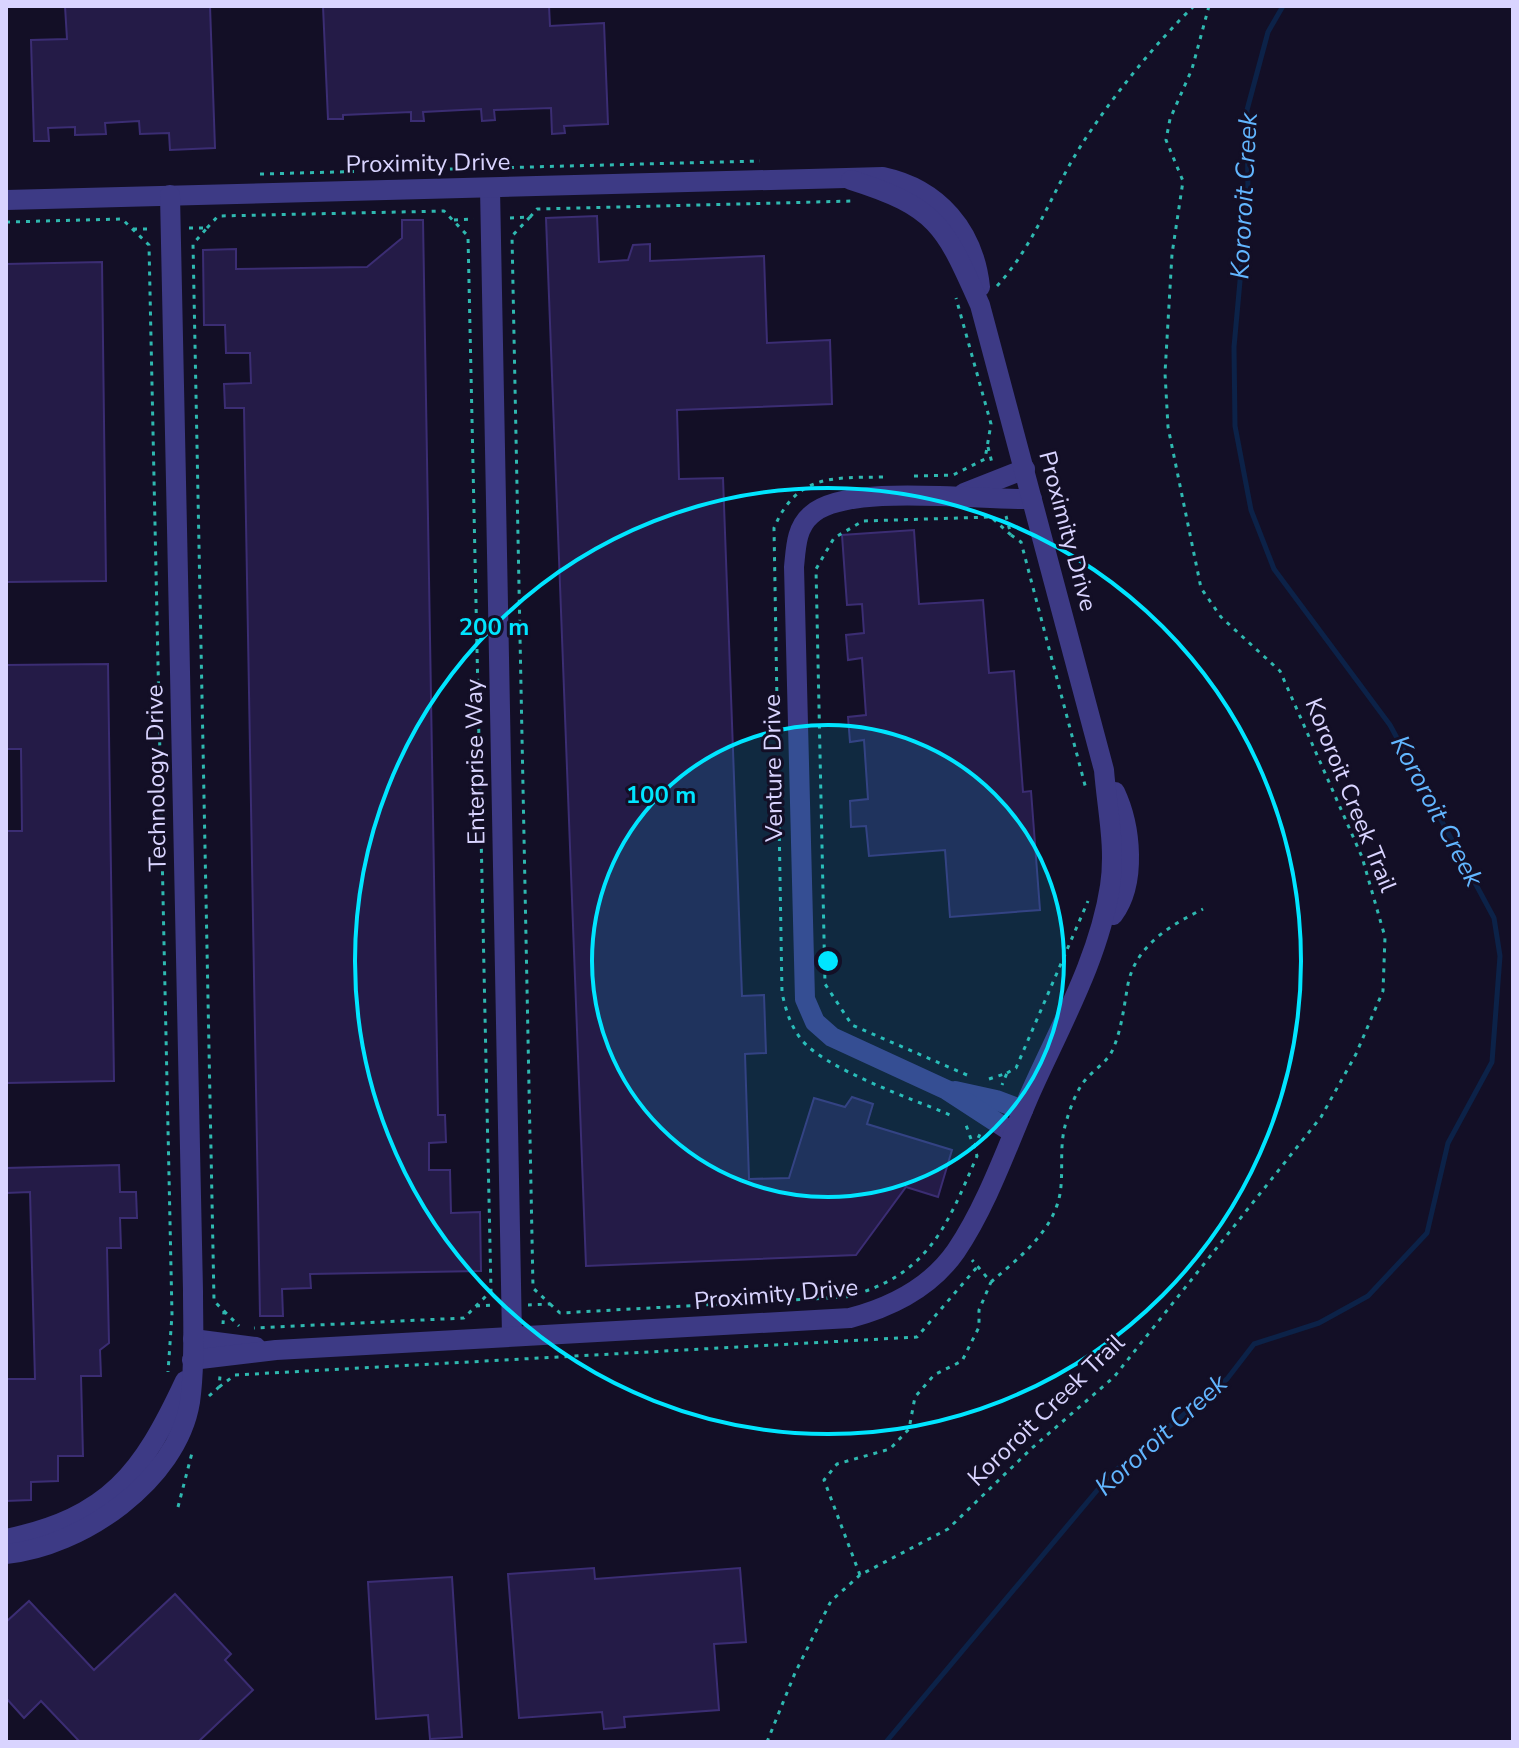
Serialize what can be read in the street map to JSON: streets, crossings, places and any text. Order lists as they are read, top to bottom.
{
  "streets": {
    "street": [
      "Proximity Drive",
      "Enterprise Way",
      "Venture Drive",
      "Technology Drive"
    ],
    "path": ["Kororoit Creek Trail"]
  },
  "crossings": [
    ["Proximity Drive", "Enterprise Way"],
    ["Proximity Drive", "Venture Drive"],
    ["Proximity Drive", "Technology Drive"]
  ],
  "water": ["Kororoit Creek"],
  "rings": ["200 m", "100 m"]
}
